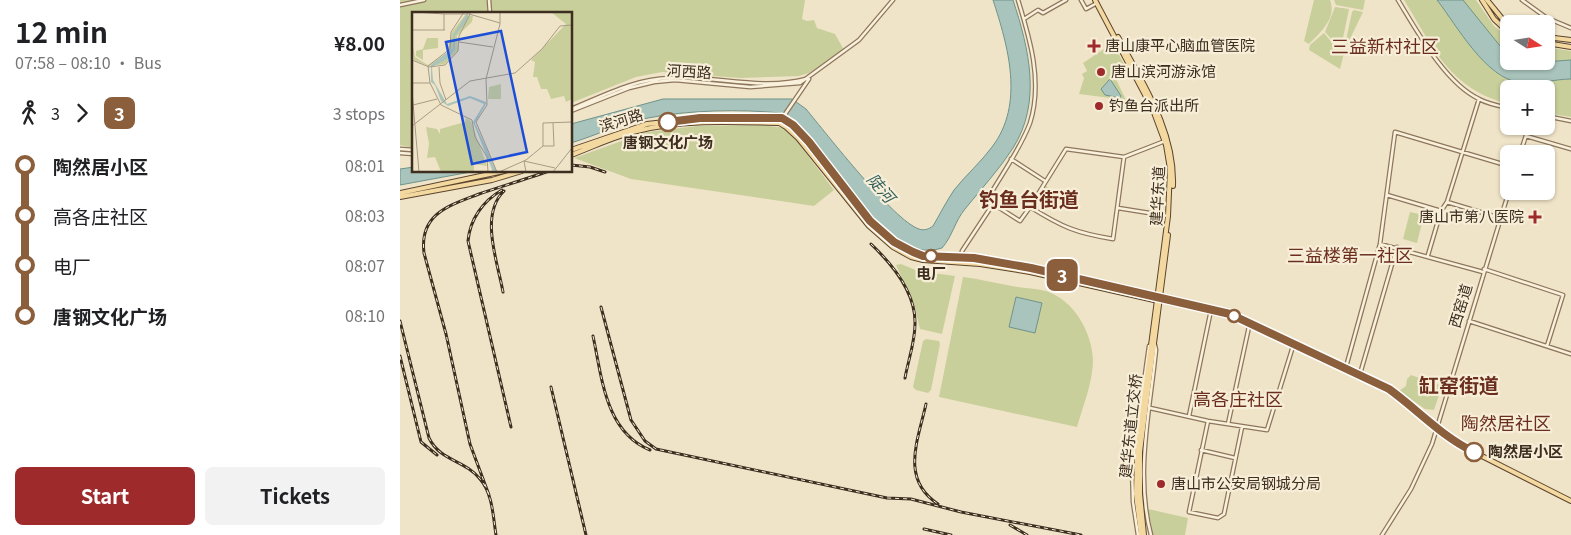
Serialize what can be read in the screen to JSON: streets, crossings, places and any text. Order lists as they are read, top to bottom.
{
  "streets": {
    "main road": ["滨河路", "建华东道", "建华东道立交桥"],
    "street": ["河西路", "西窑道"]
  },
  "crossings": [
    ["建华东道", "建华东道立交桥"]
  ],
  "districts": [
    "三益新村社区",
    "钓鱼台街道",
    "三益楼第一社区",
    "缸窑街道",
    "高各庄社区",
    "陶然居社区"
  ],
  "water": ["陡河"],
  "places": {
    "health": ["唐山康平心脑血管医院", "唐山市第八医院"],
    "other": [
      "唐山滨河游泳馆",
      "钓鱼台派出所",
      "唐钢文化广场",
      "电厂",
      "陶然居小区",
      "唐山市公安局钢城分局"
    ]
  },
  "lines": ["bus line 3"],
  "north": "right",
  "page": {
    "heading": ["12 min", "07:58 – 08:10 · Bus", "¥8.00"],
    "on_map": "3",
    "map_buttons": ["+", "−"],
    "legs": ["3", "3", "3 stops"],
    "list": [
      {
        "name": "陶然居小区",
        "value": "08:01"
      },
      {
        "name": "高各庄社区",
        "value": "08:03"
      },
      {
        "name": "电厂",
        "value": "08:07"
      },
      {
        "name": "唐钢文化广场",
        "value": "08:10"
      }
    ],
    "buttons": ["Start", "Tickets"]
  }
}
